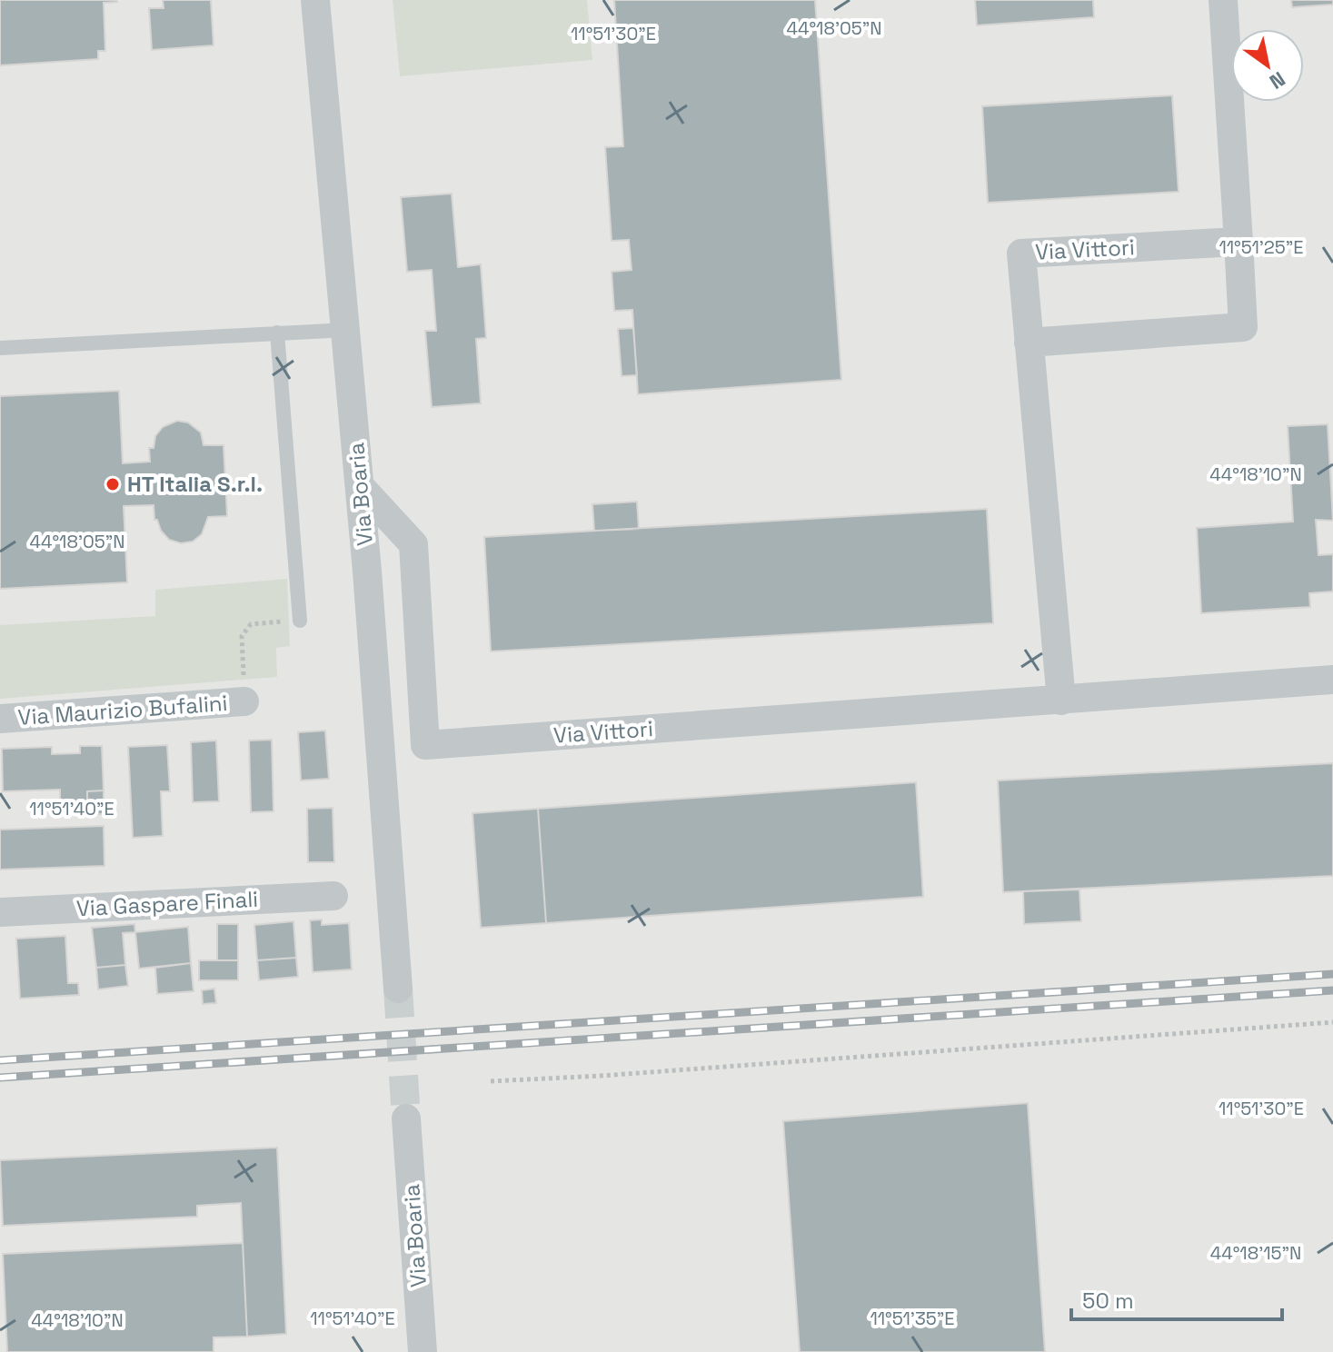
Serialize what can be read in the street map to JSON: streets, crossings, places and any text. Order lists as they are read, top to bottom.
{
  "streets": {
    "street": [
      "Via Vittori",
      "Via Boaria",
      "Via Maurizio Bufalini",
      "Via Gaspare Finali"
    ]
  },
  "crossings": [
    ["Via Vittori", "Via Boaria"]
  ],
  "places": ["HT Italia S.r.l."],
  "scale_bar": "50 m",
  "north": "bottom right",
  "coordinates": [
    "44°18'05\"N",
    "11°51'30\"E",
    "11°51'25\"E",
    "44°18'10\"N",
    "11°51'40\"E",
    "44°18'15\"N",
    "11°51'35\"E"
  ]
}
